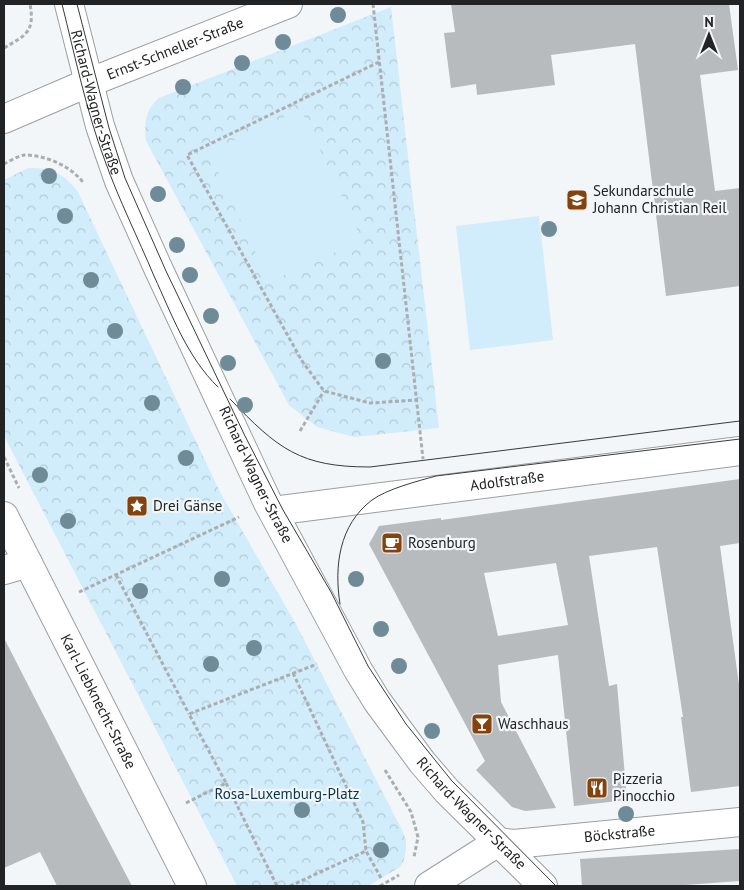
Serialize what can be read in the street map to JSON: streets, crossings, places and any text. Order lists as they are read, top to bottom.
{
  "streets": {
    "street": [
      "Ernst-Schneller-Straße",
      "Richard-Wagner-Straße",
      "Adolfstraße",
      "Karl-Liebknecht-Straße",
      "Böckstraße"
    ]
  },
  "crossings": [
    ["Ernst-Schneller-Straße", "Richard-Wagner-Straße"],
    ["Richard-Wagner-Straße", "Adolfstraße"],
    ["Richard-Wagner-Straße", "Böckstraße"]
  ],
  "parks": ["Rosa-Luxemburg-Platz"],
  "places": {
    "school or university": ["Sekundarschule Johann Christian Reil"],
    "place": ["Drei Gänse"],
    "cafe": ["Rosenburg"],
    "bar": ["Waschhaus"],
    "restaurant": ["Pizzeria Pinocchio"]
  },
  "north": "top"
}
